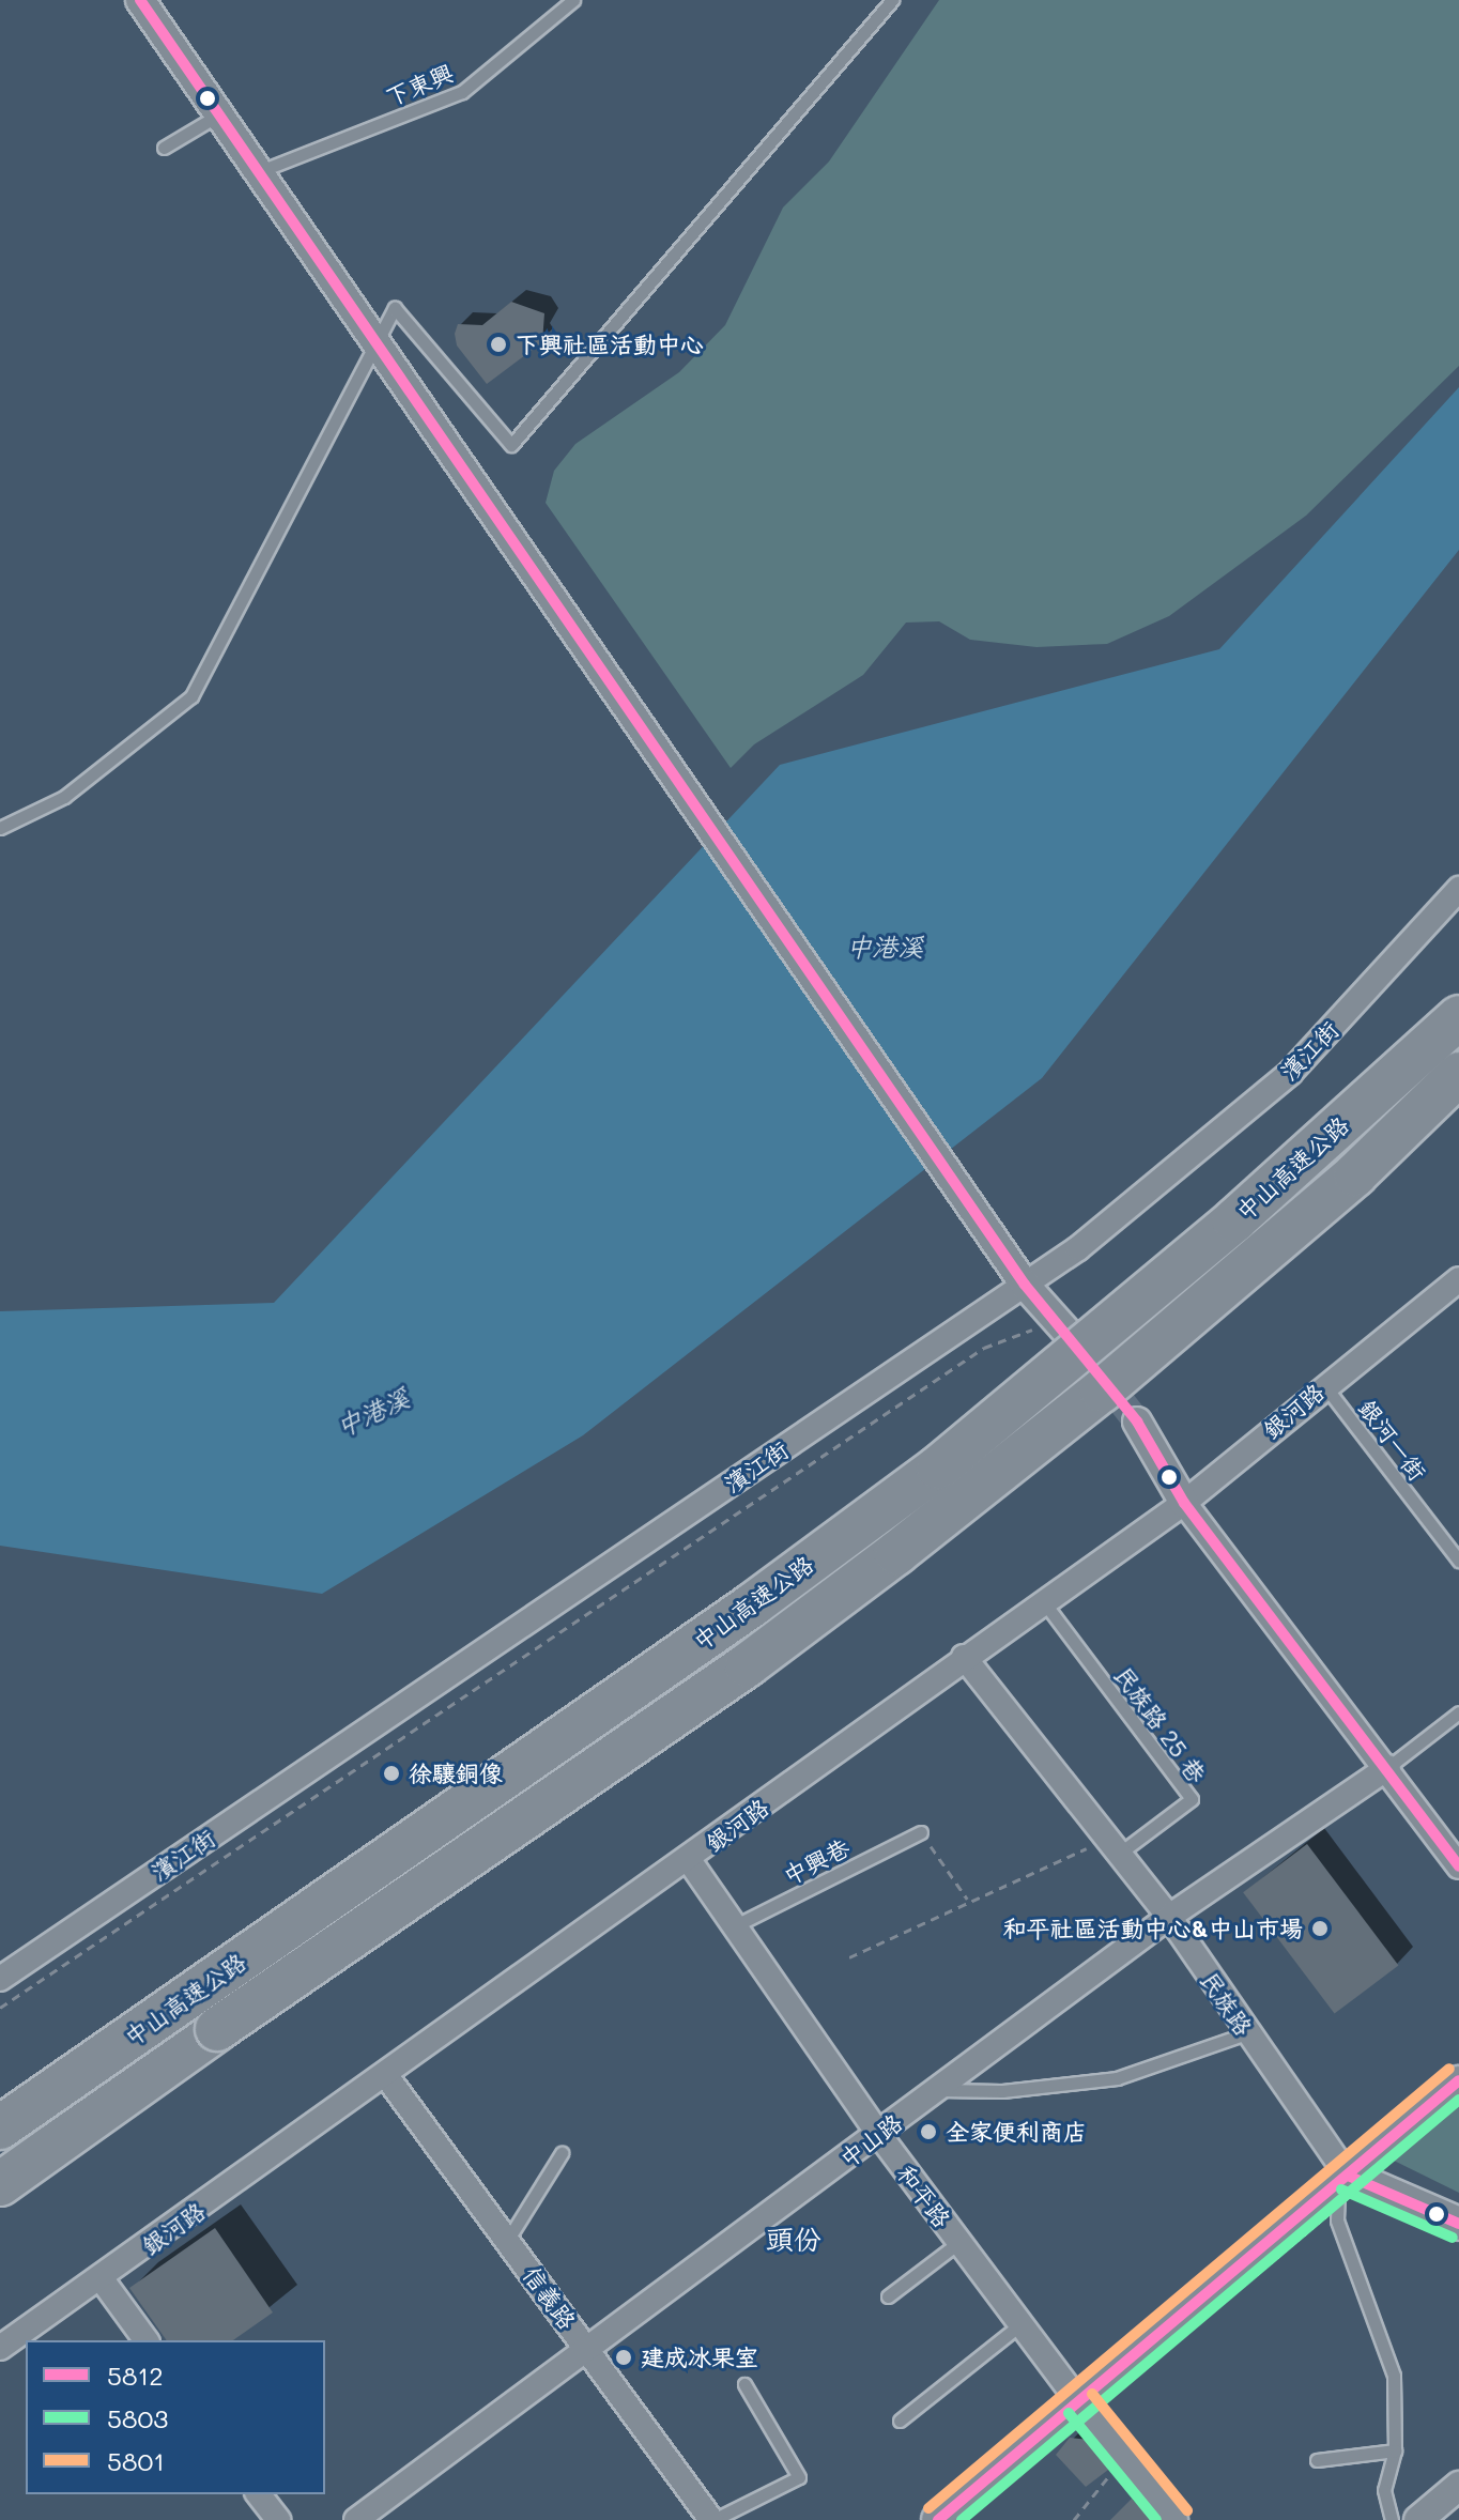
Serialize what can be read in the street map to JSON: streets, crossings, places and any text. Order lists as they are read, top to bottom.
{
  "streets": {
    "highway": ["中山高速公路"],
    "street": [
      "濱江街",
      "銀河路",
      "民族路",
      "中山路",
      "和平路",
      "信義路"
    ],
    "lane": [
      "下東興",
      "銀河一街",
      "民族路 25 巷",
      "中興巷"
    ]
  },
  "crossings": [
    ["銀河路", "銀河一街"],
    ["銀河路", "民族路 25 巷"],
    ["銀河路", "民族路"],
    ["銀河路", "和平路"],
    ["銀河路", "信義路"],
    ["民族路 25 巷", "民族路"],
    ["中興巷", "和平路"],
    ["民族路", "中山路"],
    ["中山路", "和平路"],
    ["中山路", "信義路"]
  ],
  "districts": ["頭份"],
  "water": ["中港溪"],
  "places": [
    "下興社區活動中心",
    "徐驤銅像",
    "和平社區活動中心&中山市場",
    "全家便利商店",
    "建成冰果室"
  ],
  "lines": ["transit line 5812", "transit line 5801", "transit line 5803"],
  "legend": ["5812", "5803", "5801"]
}
